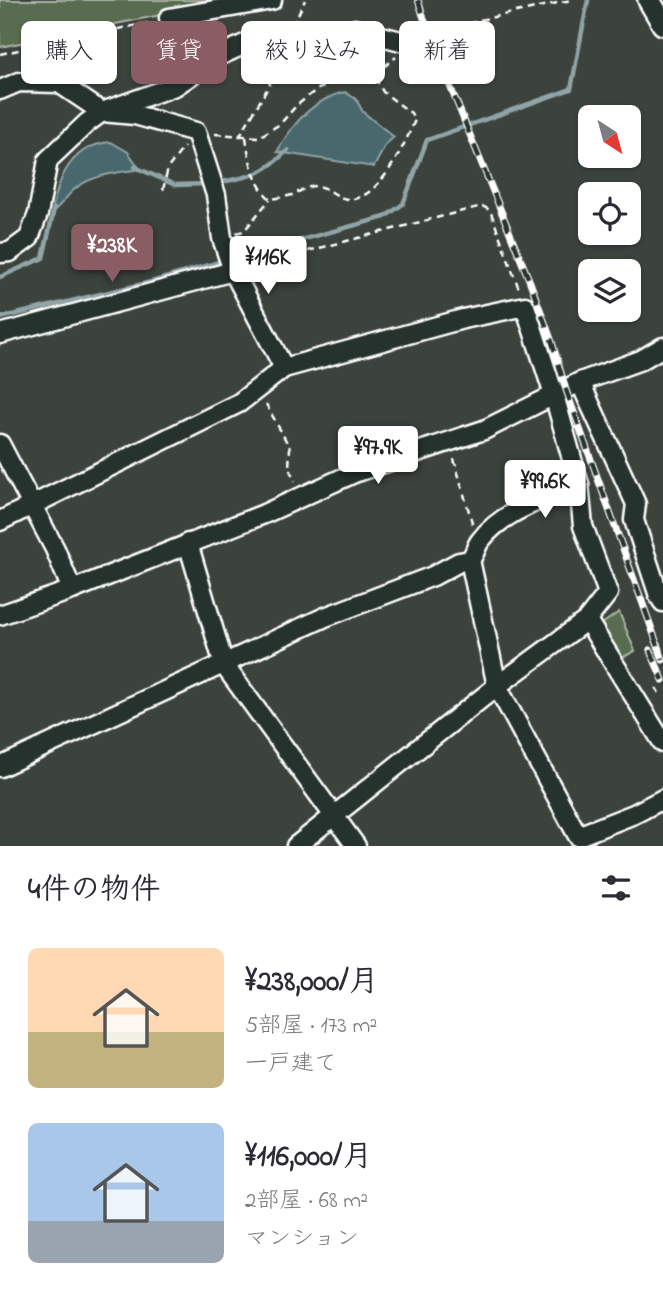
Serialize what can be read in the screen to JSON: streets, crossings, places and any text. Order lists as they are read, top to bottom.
{
  "north": "bottom right",
  "page": {
    "chip": [
      "購入",
      "賃貸",
      "絞り込み",
      "新着"
    ],
    "price": [
      "¥238K",
      "¥116K",
      "¥97.9K",
      "¥99.6K"
    ],
    "heading": "4件の物件",
    "list": [
      {
        "name": "¥238,000/月",
        "note": "5部屋 · 173 m² · 一戸建て"
      },
      {
        "name": "¥116,000/月",
        "note": "2部屋 · 68 m² · マンション"
      }
    ]
  }
}
